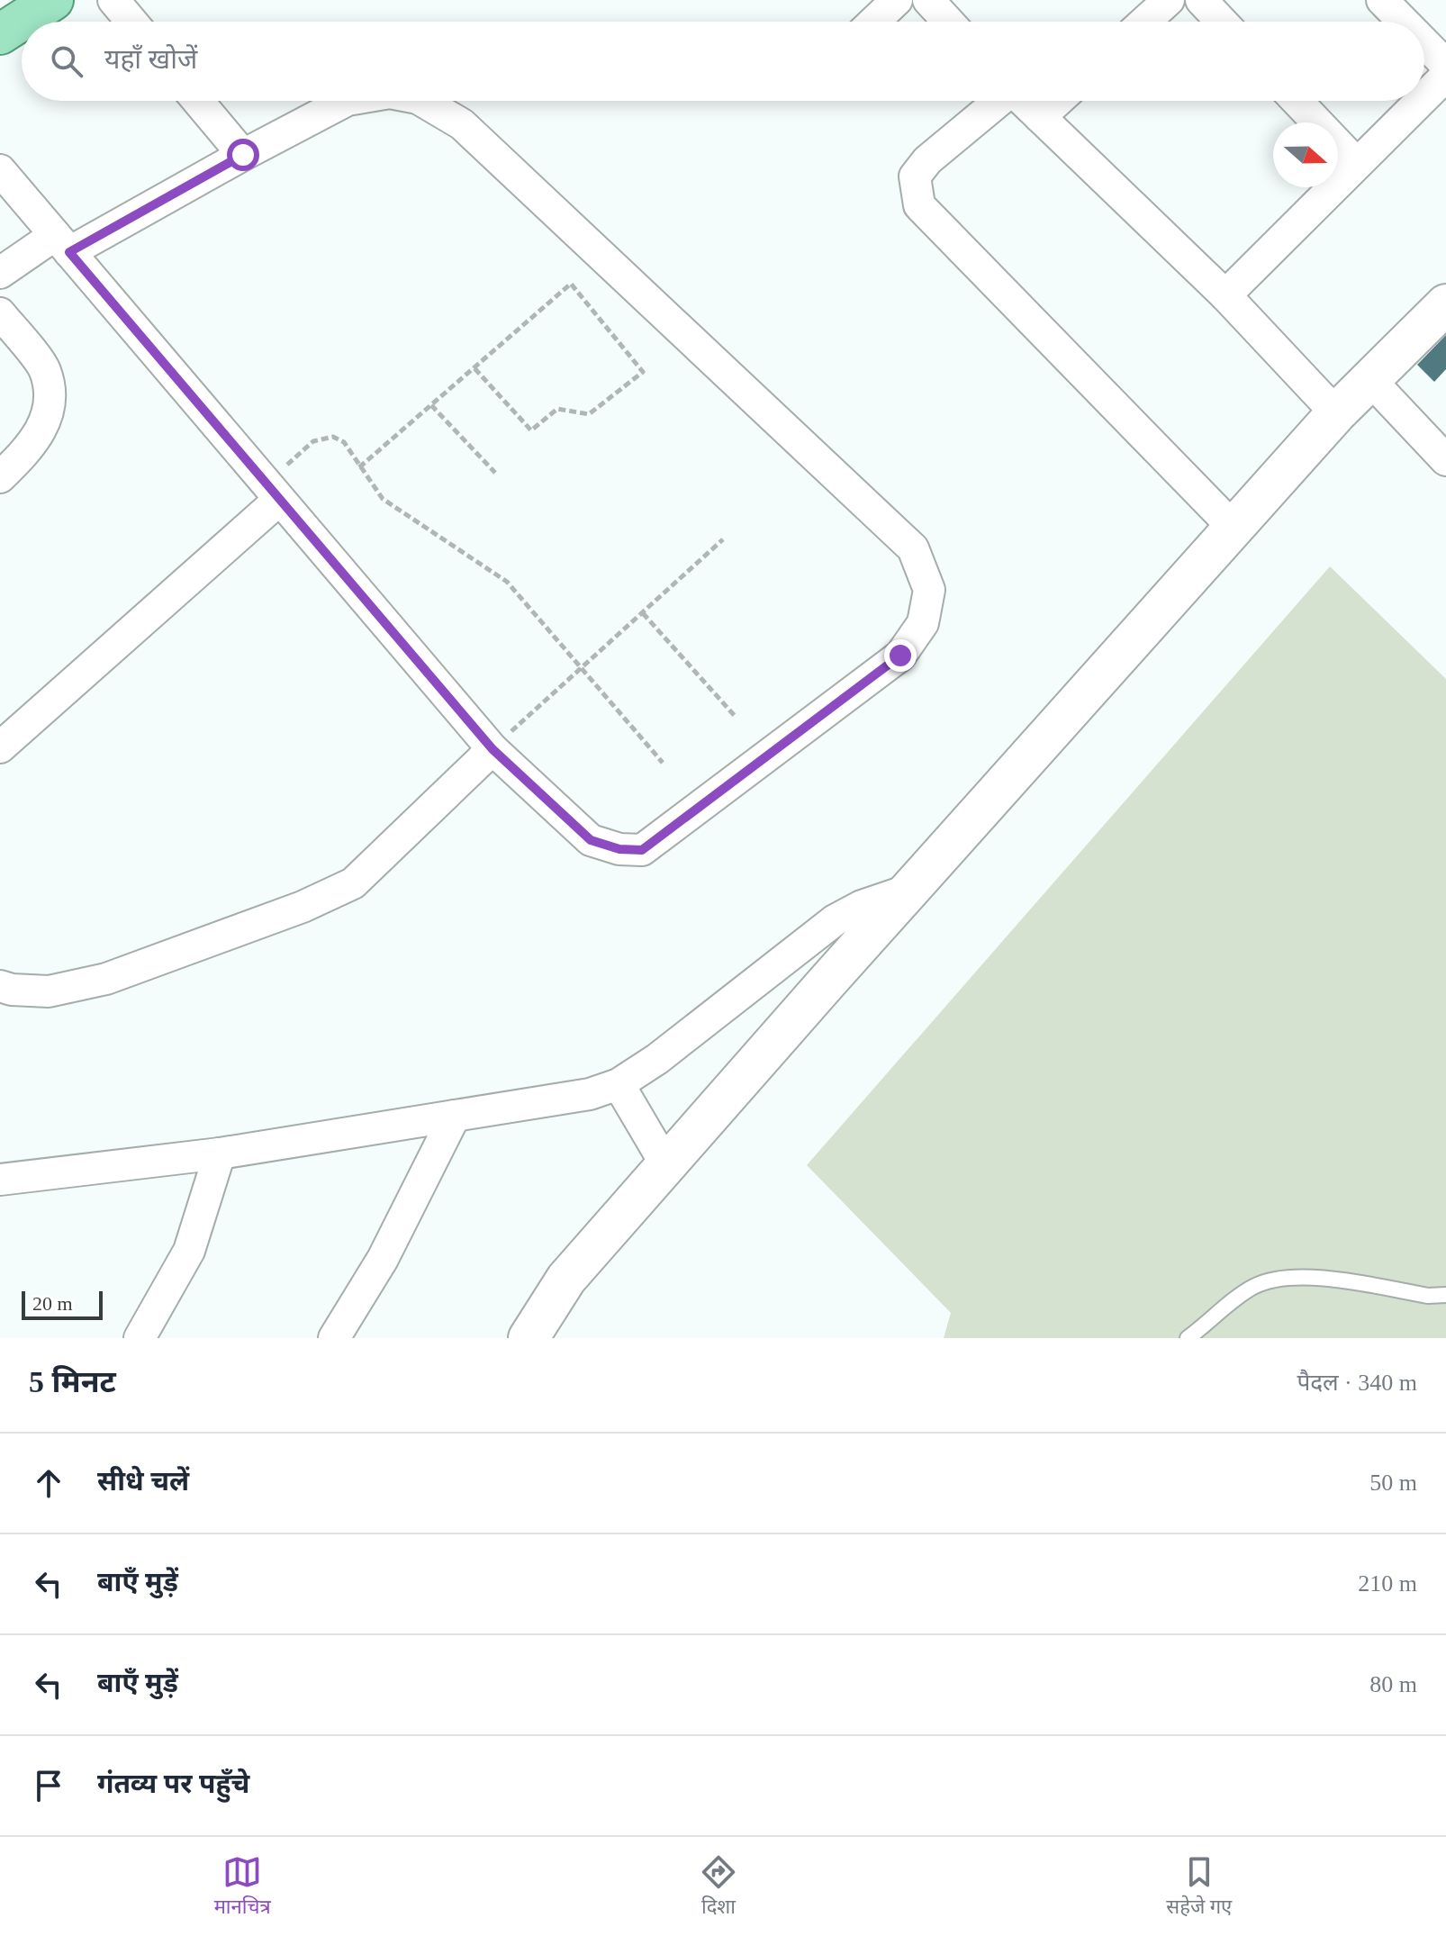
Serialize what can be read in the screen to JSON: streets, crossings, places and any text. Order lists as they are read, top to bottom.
{
  "scale_bar": "20 m",
  "north": "right",
  "page": {
    "search": "यहाँ खोजें",
    "scale": "20 m",
    "heading": ["5 मिनट", "पैदल · 340 m"],
    "list": [
      ["सीधे चलें", "50 m"],
      ["बाएँ मुड़ें", "210 m"],
      ["बाएँ मुड़ें", "80 m"],
      "गंतव्य पर पहुँचे"
    ],
    "nav": ["मानचित्र", "दिशा", "सहेजे गए"]
  }
}
